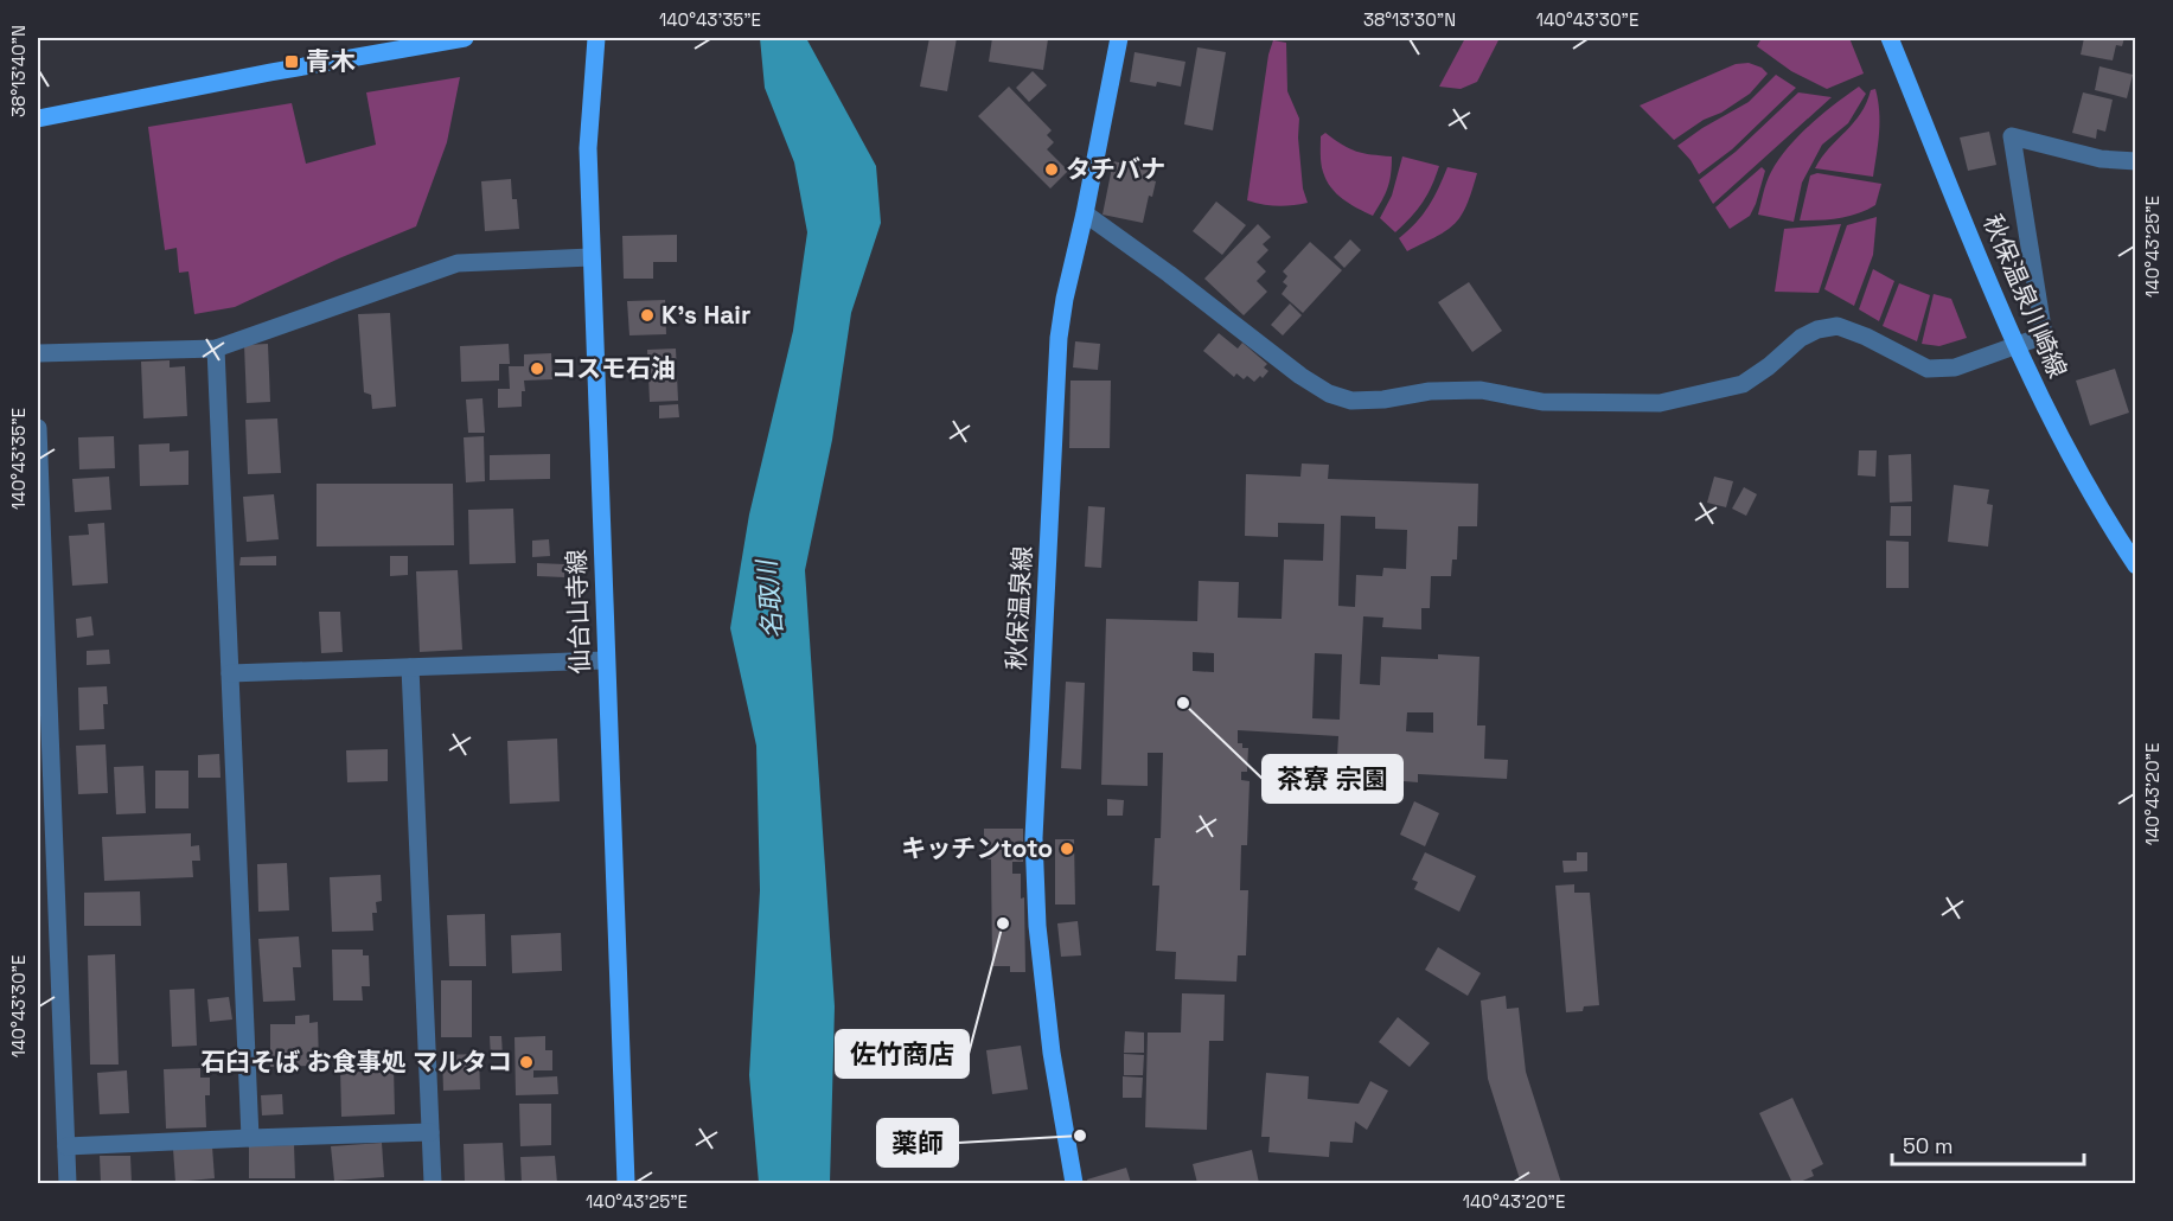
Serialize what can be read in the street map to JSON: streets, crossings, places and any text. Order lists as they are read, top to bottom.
{
  "streets": {
    "main road": ["秋保温泉川崎線", "秋保温泉線", "仙台山寺線"]
  },
  "water": ["名取川"],
  "places": {
    "transit": ["青木"],
    "other": [
      "タチバナ",
      "K's Hair",
      "コスモ石油",
      "茶寮 宗園",
      "キッチンtoto",
      "佐竹商店",
      "石臼そば お食事処 マルタコ",
      "薬師"
    ]
  },
  "scale_bar": "50 m",
  "coordinates": [
    "140°43'35\"E",
    "38°13'30\"N",
    "140°43'30\"E",
    "38°13'40\"N",
    "140°43'25\"E",
    "140°43'20\"E"
  ]
}
